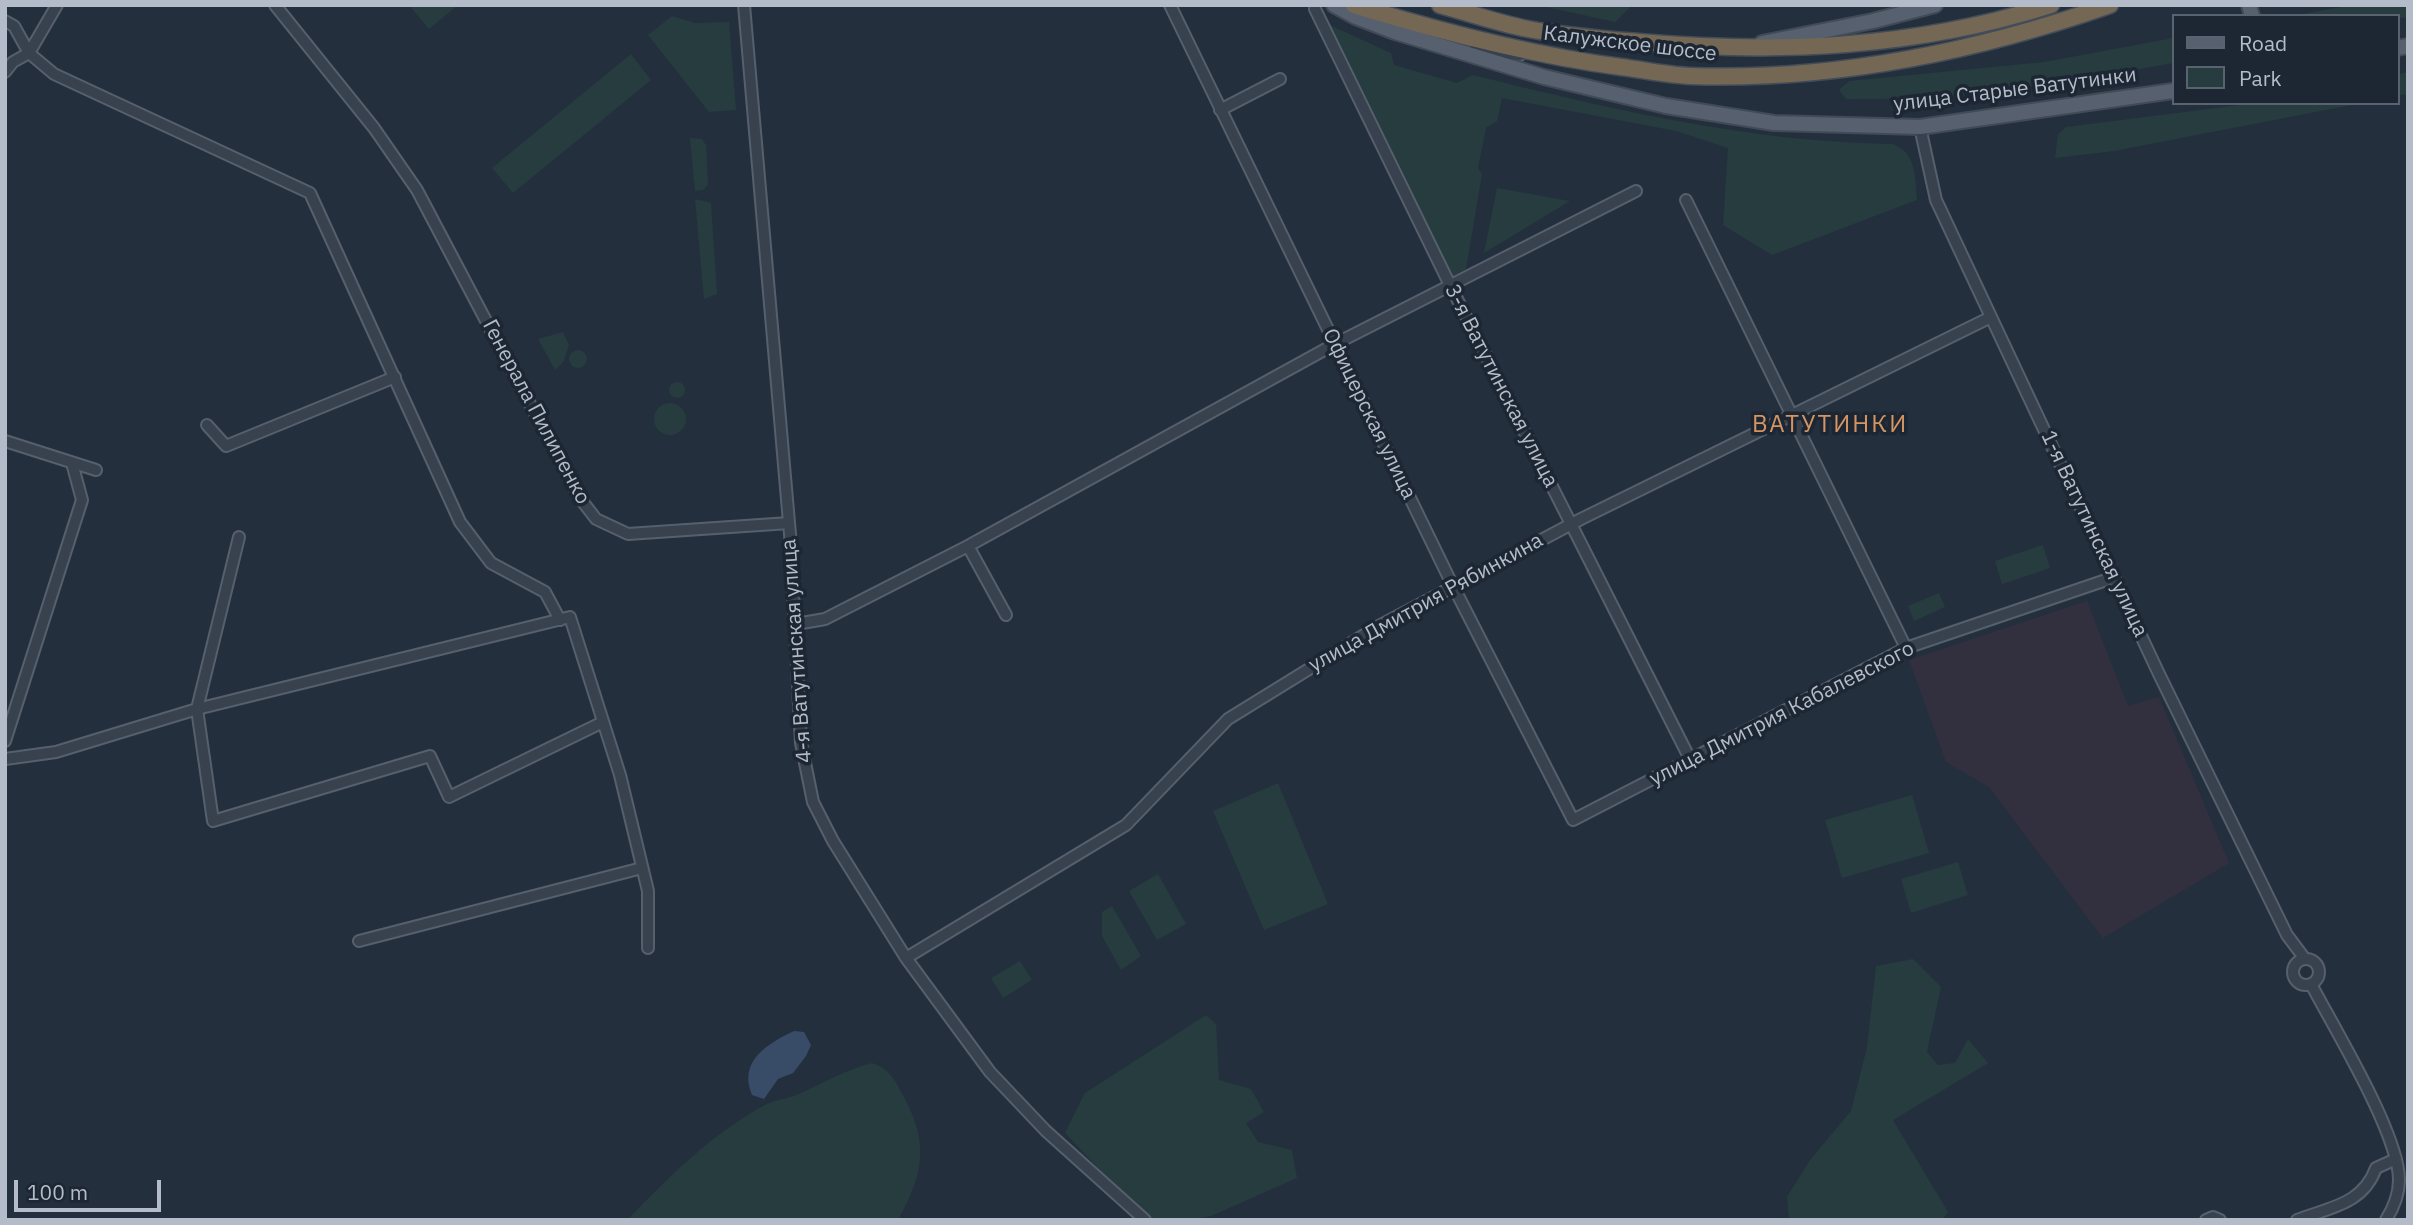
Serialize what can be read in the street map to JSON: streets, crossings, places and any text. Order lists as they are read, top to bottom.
{
  "streets": {
    "highway": ["Калужское шоссе"],
    "main road": ["улица Старые Ватутинки"],
    "street": [
      "3-я Ватутинская улица",
      "Генерала Пилипенко",
      "Офицерская улица",
      "1-я Ватутинская улица",
      "улица Дмитрия Рябинкина",
      "4-я Ватутинская улица",
      "улица Дмитрия Кабалевского"
    ]
  },
  "crossings": [
    ["улица Старые Ватутинки", "1-я Ватутинская улица"],
    ["3-я Ватутинская улица", "улица Дмитрия Рябинкина"],
    ["3-я Ватутинская улица", "улица Дмитрия Кабалевского"],
    ["Генерала Пилипенко", "4-я Ватутинская улица"],
    ["Офицерская улица", "улица Дмитрия Рябинкина"],
    ["Офицерская улица", "улица Дмитрия Кабалевского"],
    ["1-я Ватутинская улица", "улица Дмитрия Рябинкина"],
    ["1-я Ватутинская улица", "улица Дмитрия Кабалевского"],
    ["улица Дмитрия Рябинкина", "4-я Ватутинская улица"]
  ],
  "districts": ["ВАТУТИНКИ"],
  "legend": ["Road", "Park"],
  "scale_bar": "100 m"
}
